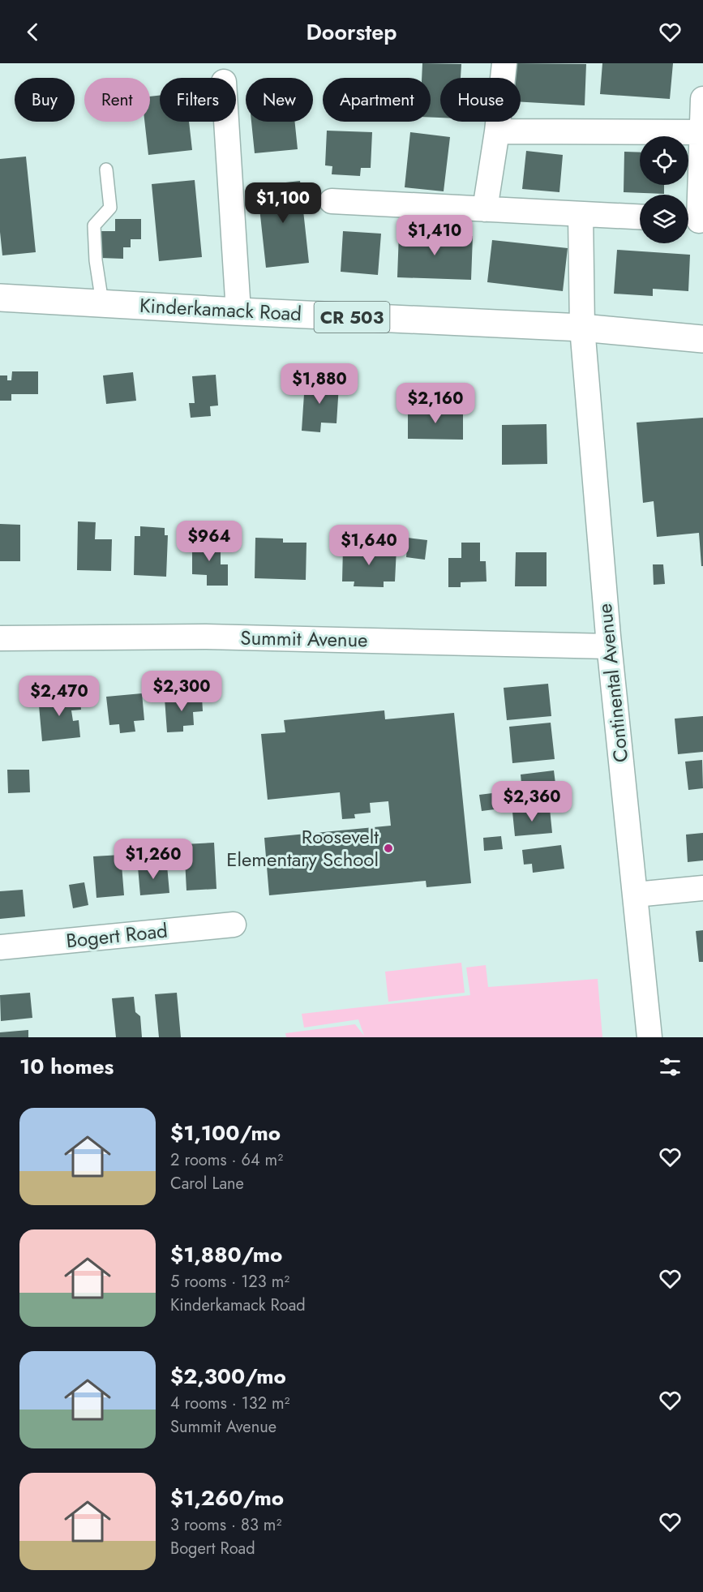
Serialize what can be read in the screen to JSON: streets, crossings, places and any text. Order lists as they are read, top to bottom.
{
  "streets": {
    "main road": ["Kinderkamack Road", "CR 503"],
    "street": ["Summit Avenue", "Continental Avenue", "Bogert Road"]
  },
  "crossings": [
    ["Kinderkamack Road", "Continental Avenue"],
    ["Summit Avenue", "Continental Avenue"]
  ],
  "places": ["Roosevelt Elementary School"],
  "page": {
    "header": "Doorstep",
    "chip": [
      "Buy",
      "Rent",
      "Filters",
      "New",
      "Apartment",
      "House"
    ],
    "price": [
      "$1,100",
      "$1,410",
      "$1,880",
      "$2,160",
      "$964",
      "$1,640",
      "$2,300",
      "$2,470",
      "$2,360",
      "$1,260"
    ],
    "heading": "10 homes",
    "list": [
      {
        "name": "$1,100/mo",
        "note": "2 rooms · 64 m² · Carol Lane"
      },
      {
        "name": "$1,880/mo",
        "note": "5 rooms · 123 m² · Kinderkamack Road"
      },
      {
        "name": "$2,300/mo",
        "note": "4 rooms · 132 m² · Summit Avenue"
      },
      {
        "name": "$1,260/mo",
        "note": "3 rooms · 83 m² · Bogert Road"
      }
    ]
  }
}
